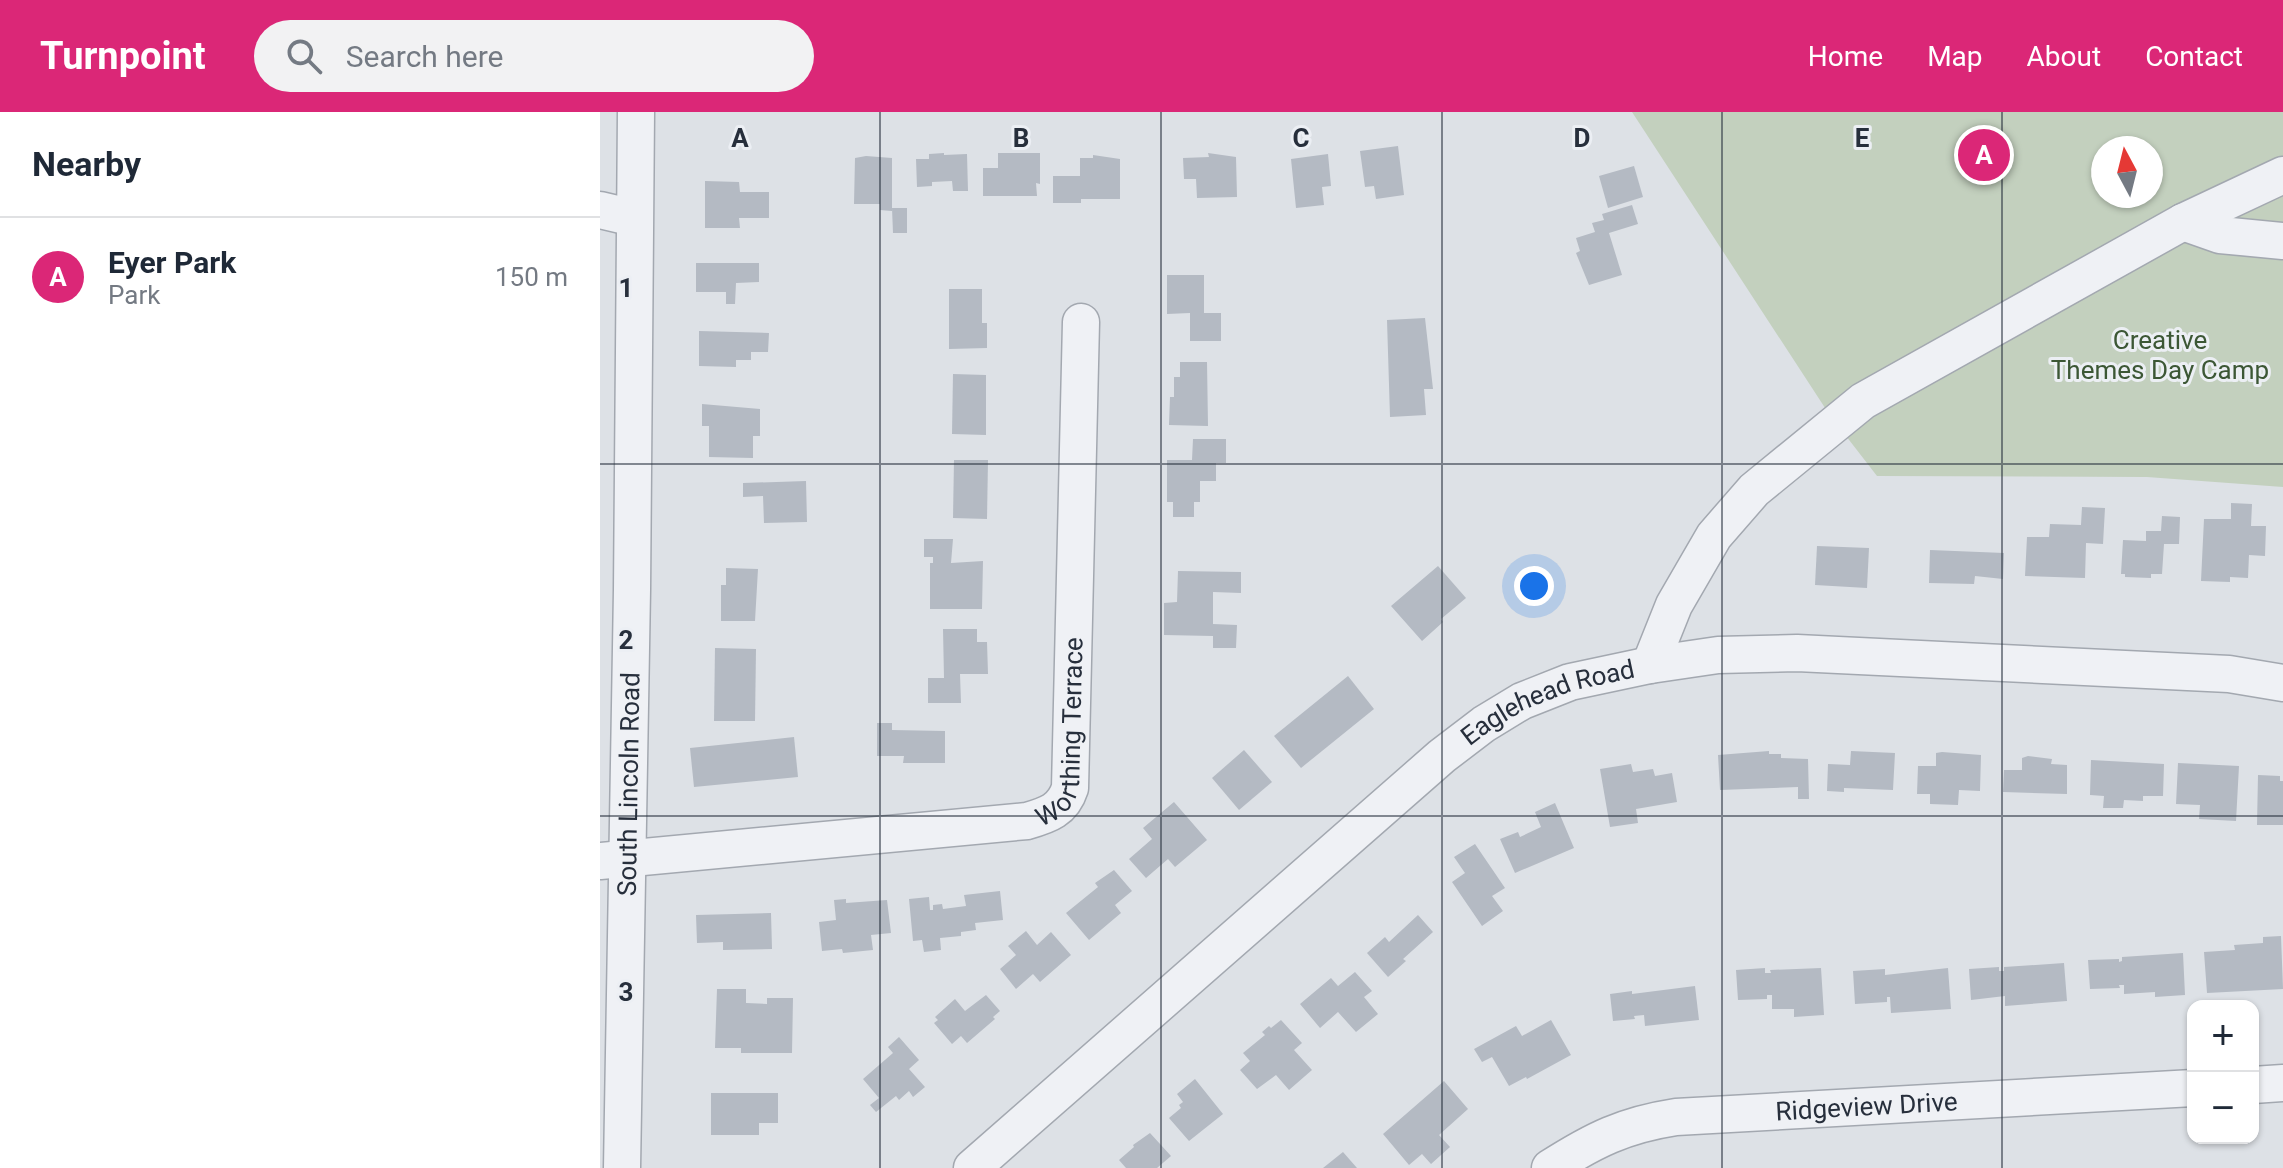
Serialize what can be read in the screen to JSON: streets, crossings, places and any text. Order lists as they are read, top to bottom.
{
  "streets": {
    "street": [
      "Eaglehead Road",
      "Worthing Terrace",
      "South Lincoln Road",
      "Ridgeview Drive"
    ]
  },
  "crossings": [
    ["Worthing Terrace", "South Lincoln Road"]
  ],
  "parks": ["Creative Themes Day Camp"],
  "north": "top",
  "page": {
    "header": "Turnpoint",
    "search": "Search here",
    "nav": [
      "Home",
      "Map",
      "About",
      "Contact"
    ],
    "heading": "Nearby",
    "pins": "A",
    "list": [
      {
        "mark": "A",
        "name": "Eyer Park",
        "note": "Park",
        "value": "150 m"
      }
    ],
    "map_buttons": ["+", "−"]
  },
  "grid": {
    "columns": [
      "A",
      "B",
      "C",
      "D",
      "E"
    ],
    "rows": ["1", "2", "3"]
  }
}
